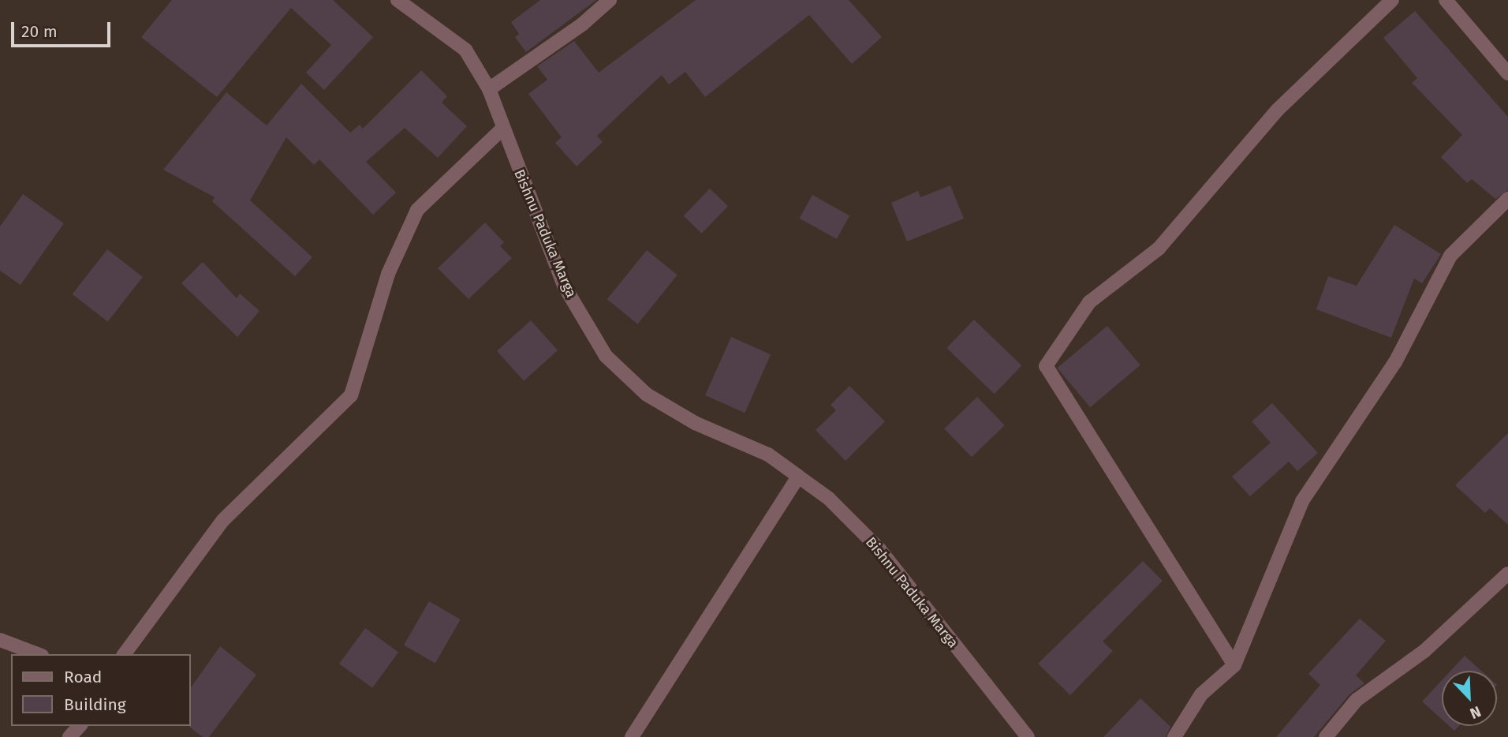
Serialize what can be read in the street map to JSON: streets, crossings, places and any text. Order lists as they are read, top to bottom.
{
  "streets": {
    "street": ["Bishnu Paduka Marga"]
  },
  "legend": ["Road", "Building"],
  "scale_bar": "20 m",
  "north": "bottom right"
}
